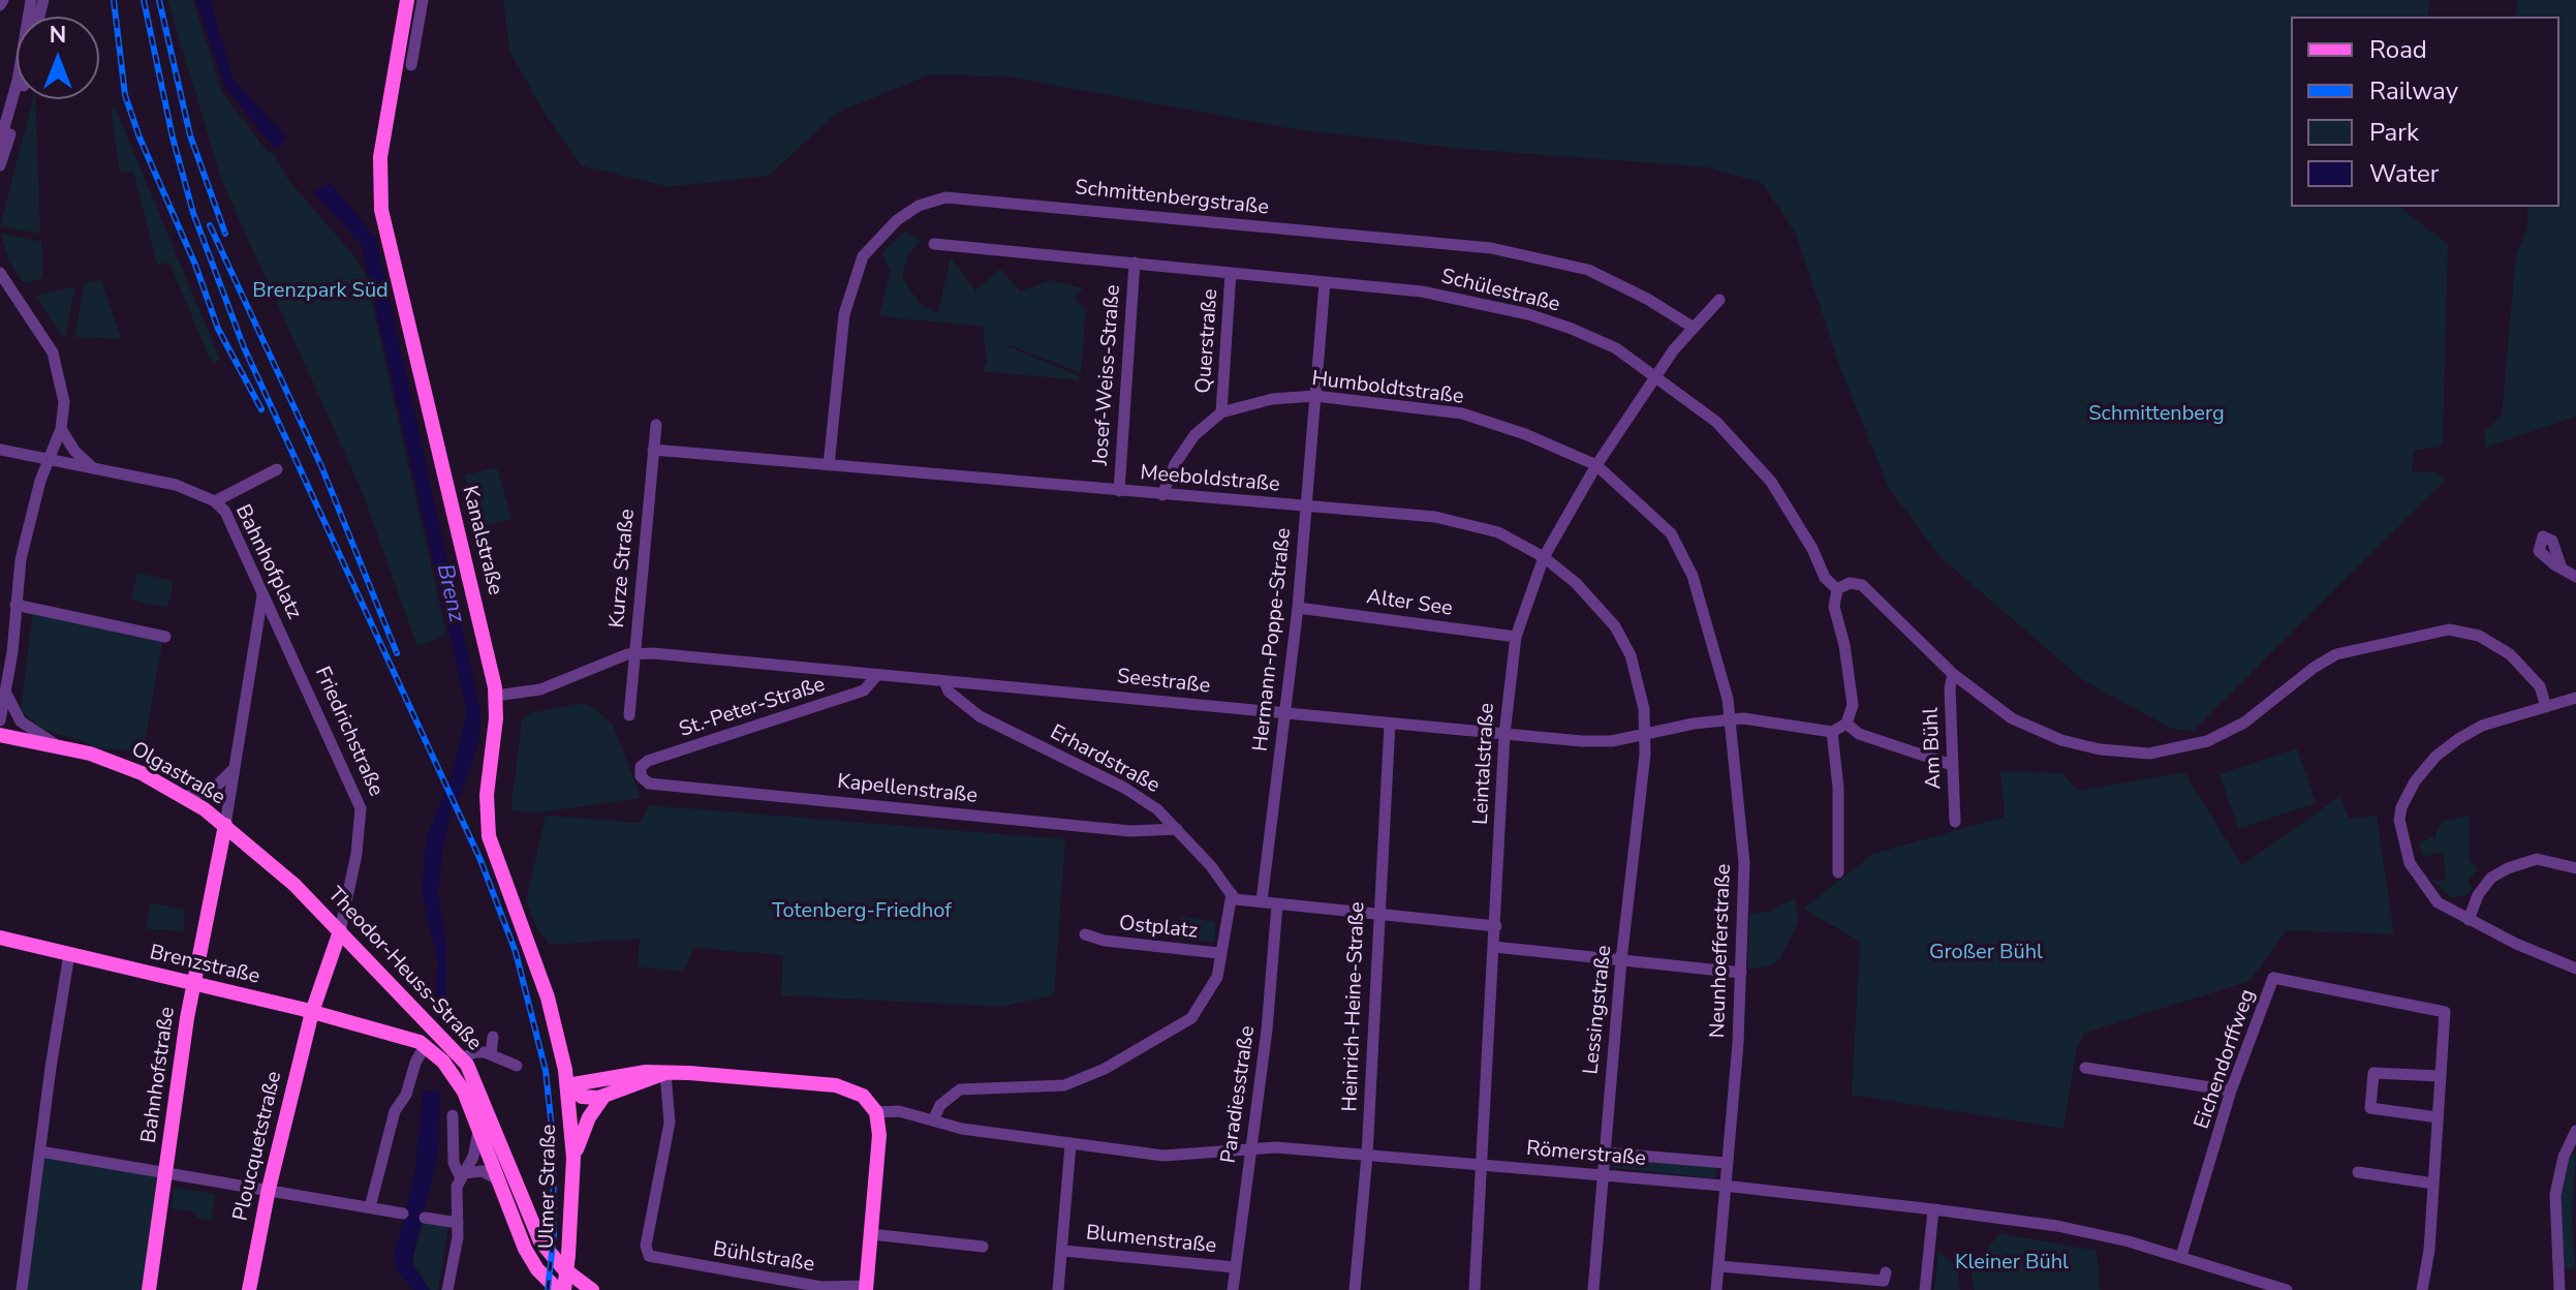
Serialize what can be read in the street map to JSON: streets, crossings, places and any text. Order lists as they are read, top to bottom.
{
  "streets": {
    "main road": [
      "Kanalstraße",
      "Friedrichstraße",
      "Olgastraße",
      "Brenzstraße",
      "Theodor-Heuss-Straße",
      "Bahnhofstraße",
      "Ploucquetstraße",
      "Ulmer Straße"
    ],
    "street": [
      "Schmittenbergstraße",
      "Schülestraße",
      "Querstraße",
      "Josef-Weiss-Straße",
      "Humboldtstraße",
      "Meeboldstraße",
      "Bahnhofplatz",
      "Kurze Straße",
      "Alter See",
      "Hermann-Poppe-Straße",
      "Seestraße",
      "St.-Peter-Straße",
      "Am Bühl",
      "Erhardstraße",
      "Leintalstraße",
      "Kapellenstraße",
      "Ostplatz",
      "Neunhoefferstraße",
      "Heinrich-Heine-Straße",
      "Lessingstraße",
      "Eichendorffweg",
      "Paradiesstraße",
      "Römerstraße",
      "Blumenstraße",
      "Bühlstraße"
    ]
  },
  "crossings": [
    ["Schmittenbergstraße", "Meeboldstraße"],
    ["Schmittenbergstraße", "Leintalstraße"],
    ["Schülestraße", "Querstraße"],
    ["Schülestraße", "Josef-Weiss-Straße"],
    ["Schülestraße", "Hermann-Poppe-Straße"],
    ["Schülestraße", "Leintalstraße"],
    ["Querstraße", "Humboldtstraße"],
    ["Josef-Weiss-Straße", "Meeboldstraße"],
    ["Humboldtstraße", "Meeboldstraße"],
    ["Humboldtstraße", "Hermann-Poppe-Straße"],
    ["Humboldtstraße", "Seestraße"],
    ["Humboldtstraße", "Leintalstraße"],
    ["Humboldtstraße", "Neunhoefferstraße"],
    ["Meeboldstraße", "Kurze Straße"],
    ["Meeboldstraße", "Hermann-Poppe-Straße"],
    ["Meeboldstraße", "Seestraße"],
    ["Meeboldstraße", "Leintalstraße"],
    ["Meeboldstraße", "Lessingstraße"],
    ["Kanalstraße", "Seestraße"],
    ["Kanalstraße", "Ulmer Straße"],
    ["Bahnhofplatz", "Friedrichstraße"],
    ["Bahnhofplatz", "Bahnhofstraße"],
    ["Kurze Straße", "Seestraße"],
    ["Alter See", "Hermann-Poppe-Straße"],
    ["Alter See", "Leintalstraße"],
    ["Hermann-Poppe-Straße", "Seestraße"],
    ["Seestraße", "St.-Peter-Straße"],
    ["Seestraße", "Erhardstraße"],
    ["Seestraße", "Leintalstraße"],
    ["Seestraße", "Neunhoefferstraße"],
    ["Seestraße", "Heinrich-Heine-Straße"],
    ["Seestraße", "Lessingstraße"],
    ["St.-Peter-Straße", "Kapellenstraße"],
    ["Friedrichstraße", "Brenzstraße"],
    ["Friedrichstraße", "Theodor-Heuss-Straße"],
    ["Friedrichstraße", "Ploucquetstraße"],
    ["Erhardstraße", "Kapellenstraße"],
    ["Erhardstraße", "Ostplatz"],
    ["Leintalstraße", "Römerstraße"],
    ["Olgastraße", "Theodor-Heuss-Straße"],
    ["Olgastraße", "Bahnhofstraße"],
    ["Neunhoefferstraße", "Römerstraße"],
    ["Brenzstraße", "Theodor-Heuss-Straße"],
    ["Brenzstraße", "Bahnhofstraße"],
    ["Brenzstraße", "Ploucquetstraße"],
    ["Theodor-Heuss-Straße", "Bahnhofstraße"],
    ["Theodor-Heuss-Straße", "Ulmer Straße"],
    ["Heinrich-Heine-Straße", "Römerstraße"],
    ["Lessingstraße", "Römerstraße"],
    ["Eichendorffweg", "Römerstraße"],
    ["Paradiesstraße", "Römerstraße"],
    ["Paradiesstraße", "Blumenstraße"]
  ],
  "water": ["Brenz"],
  "parks": [
    "Brenzpark Süd",
    "Schmittenberg",
    "Totenberg-Friedhof",
    "Großer Bühl",
    "Kleiner Bühl"
  ],
  "legend": [
    "Road",
    "Railway",
    "Park",
    "Water"
  ],
  "north": "top"
}
